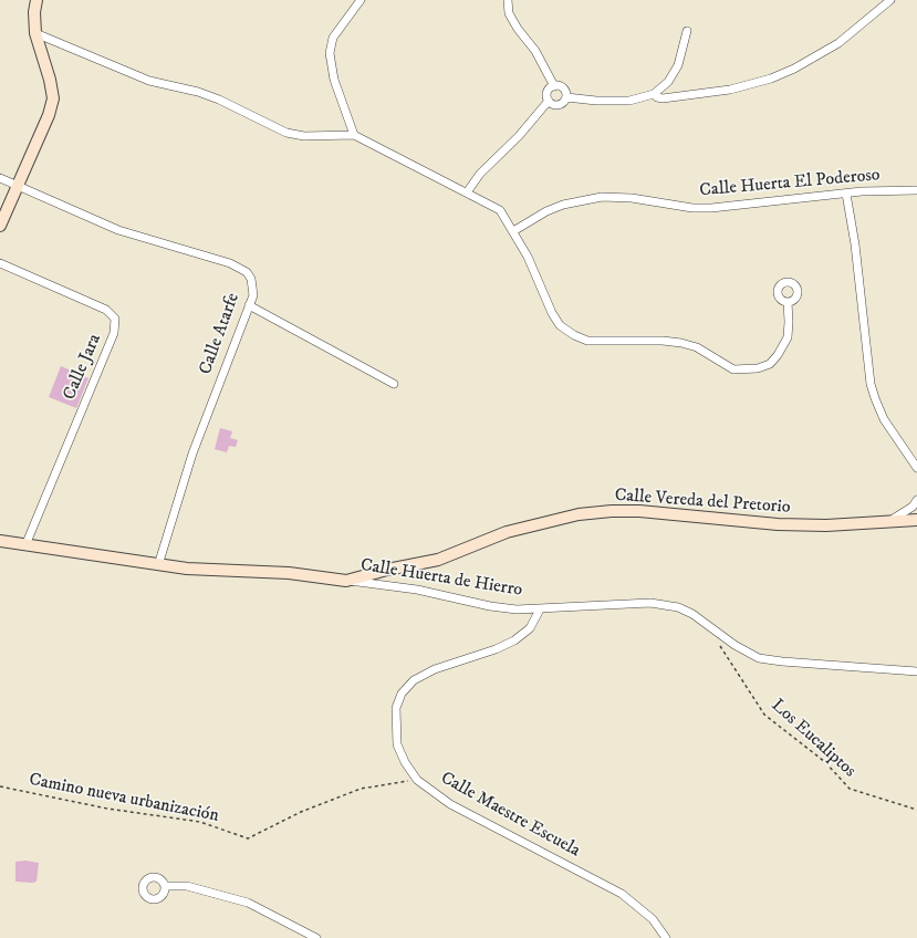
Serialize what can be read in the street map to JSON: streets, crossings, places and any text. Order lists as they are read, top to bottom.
{
  "streets": {
    "street": [
      "Calle Huerta El Poderoso",
      "Calle Atarfe",
      "Calle Jara",
      "Calle Vereda del Pretorio",
      "Calle Huerta de Hierro",
      "Calle Maestre Escuela"
    ],
    "path": ["Los Eucaliptos", "Camino nueva urbanización"]
  },
  "crossings": [
    ["Calle Atarfe", "Calle Huerta de Hierro"],
    ["Calle Jara", "Calle Huerta de Hierro"],
    ["Calle Vereda del Pretorio", "Calle Huerta de Hierro"],
    ["Calle Huerta de Hierro", "Calle Maestre Escuela"],
    ["Camino nueva urbanización", "Calle Maestre Escuela"]
  ]
}
